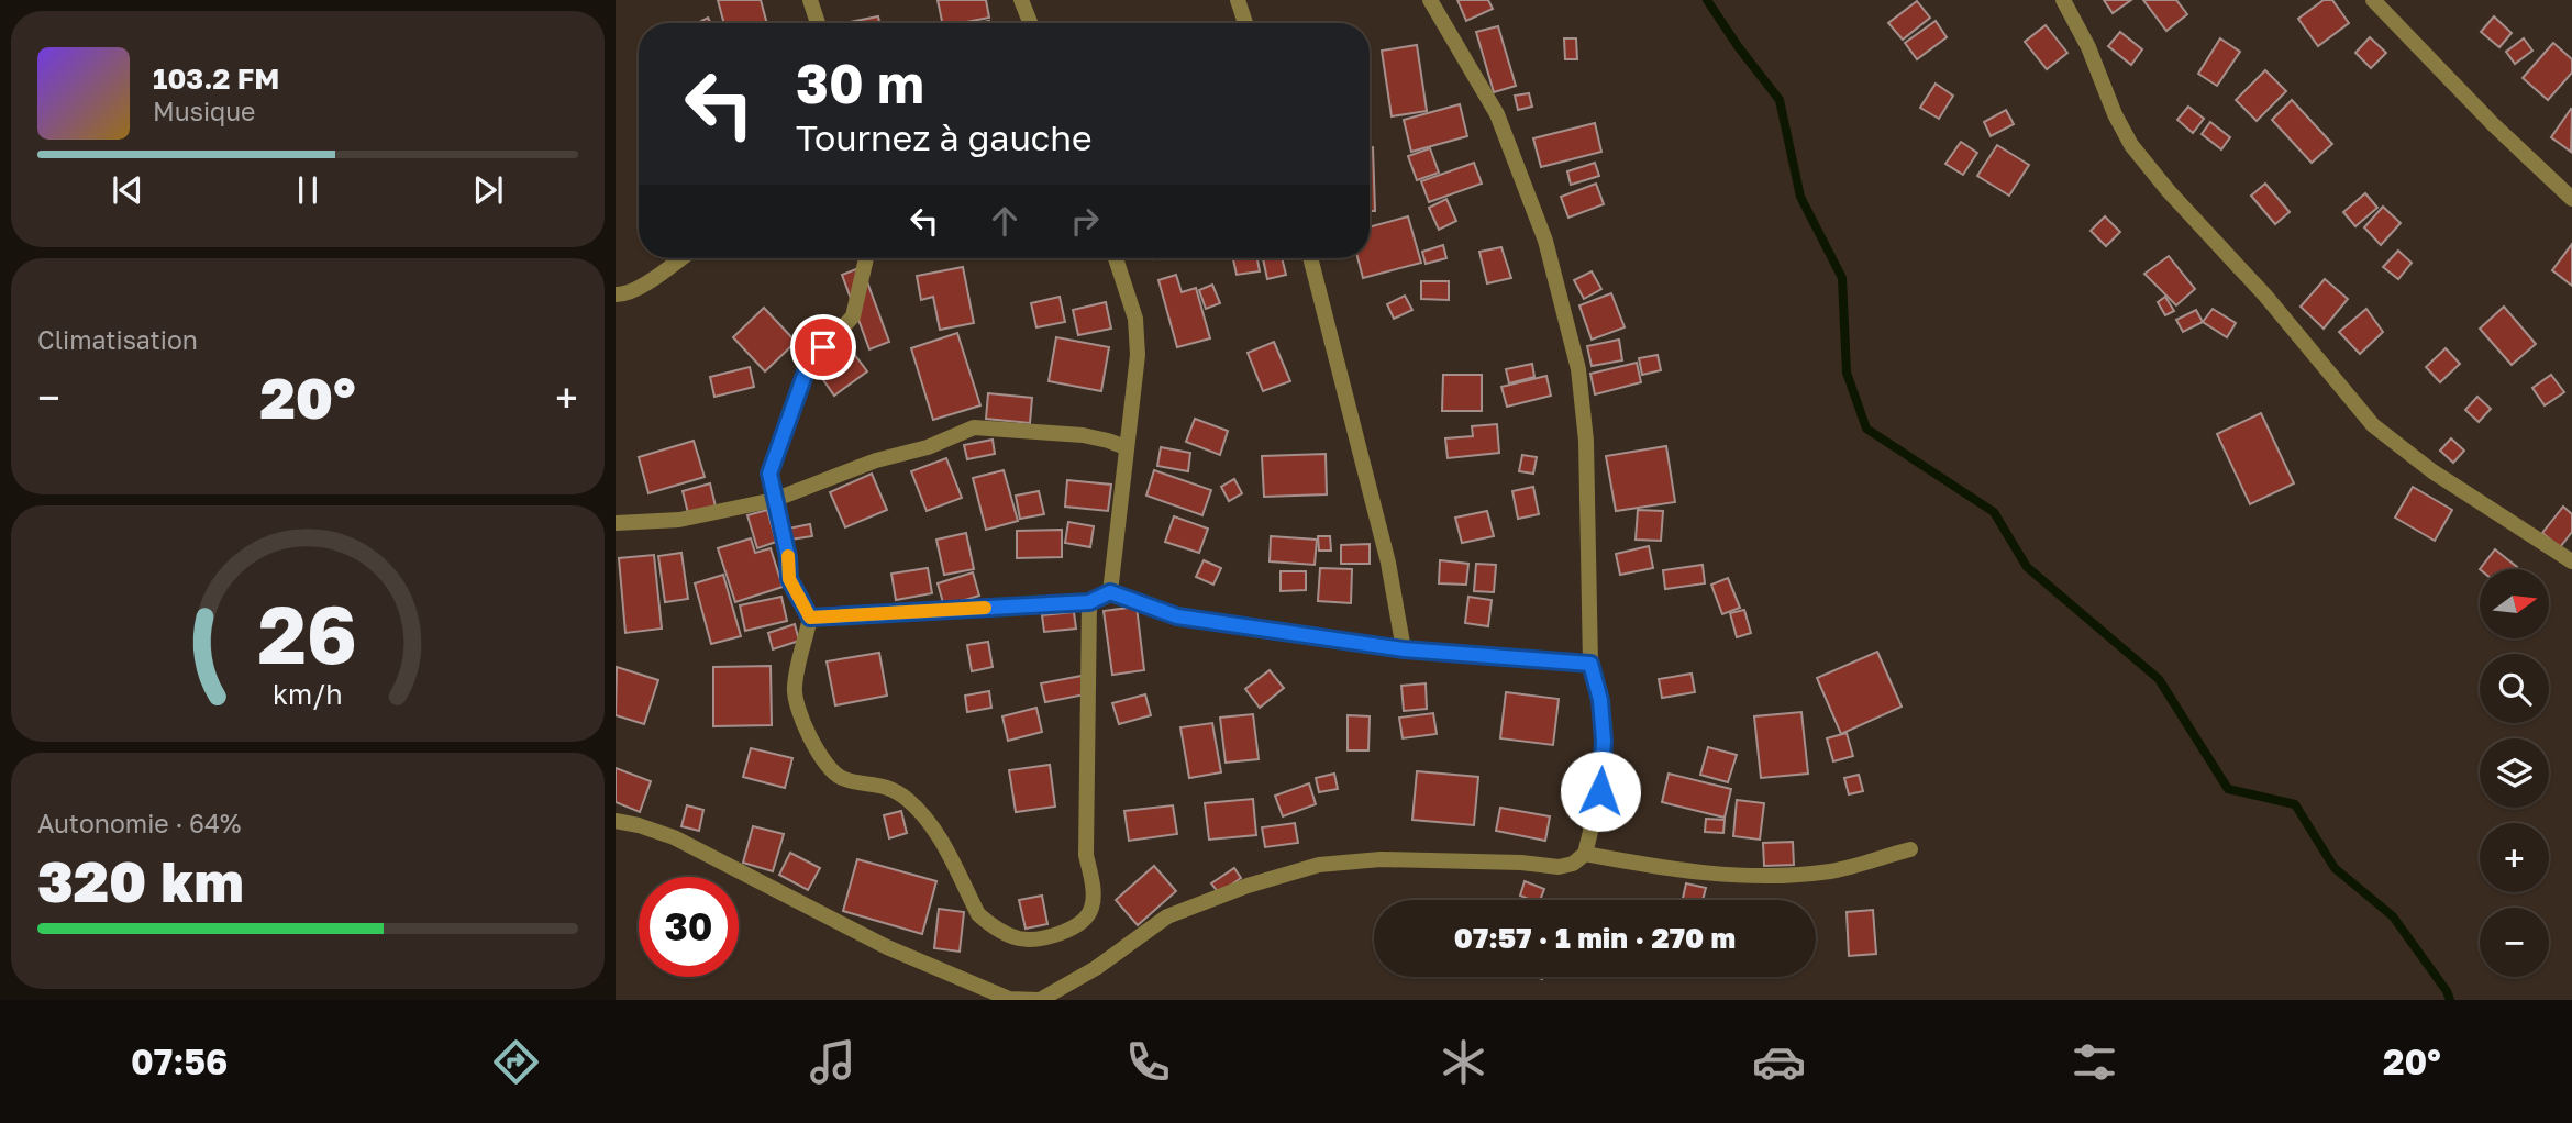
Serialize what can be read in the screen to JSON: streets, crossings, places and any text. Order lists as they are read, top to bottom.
{
  "north": "right",
  "page": {
    "turn": ["30 m", "Tournez à gauche"],
    "song": ["103.2 FM", "Musique"],
    "tile": [
      "Climatisation",
      ["Autonomie · 64%", "320 km"]
    ],
    "heat": ["−", "20°", "+"],
    "map_buttons": ["+", "−"],
    "limit": "30",
    "trip": "07:57 · 1 min · 270 m",
    "tabs": ["07:56", "20°"],
    "gauge": ["26", "km/h"]
  }
}
